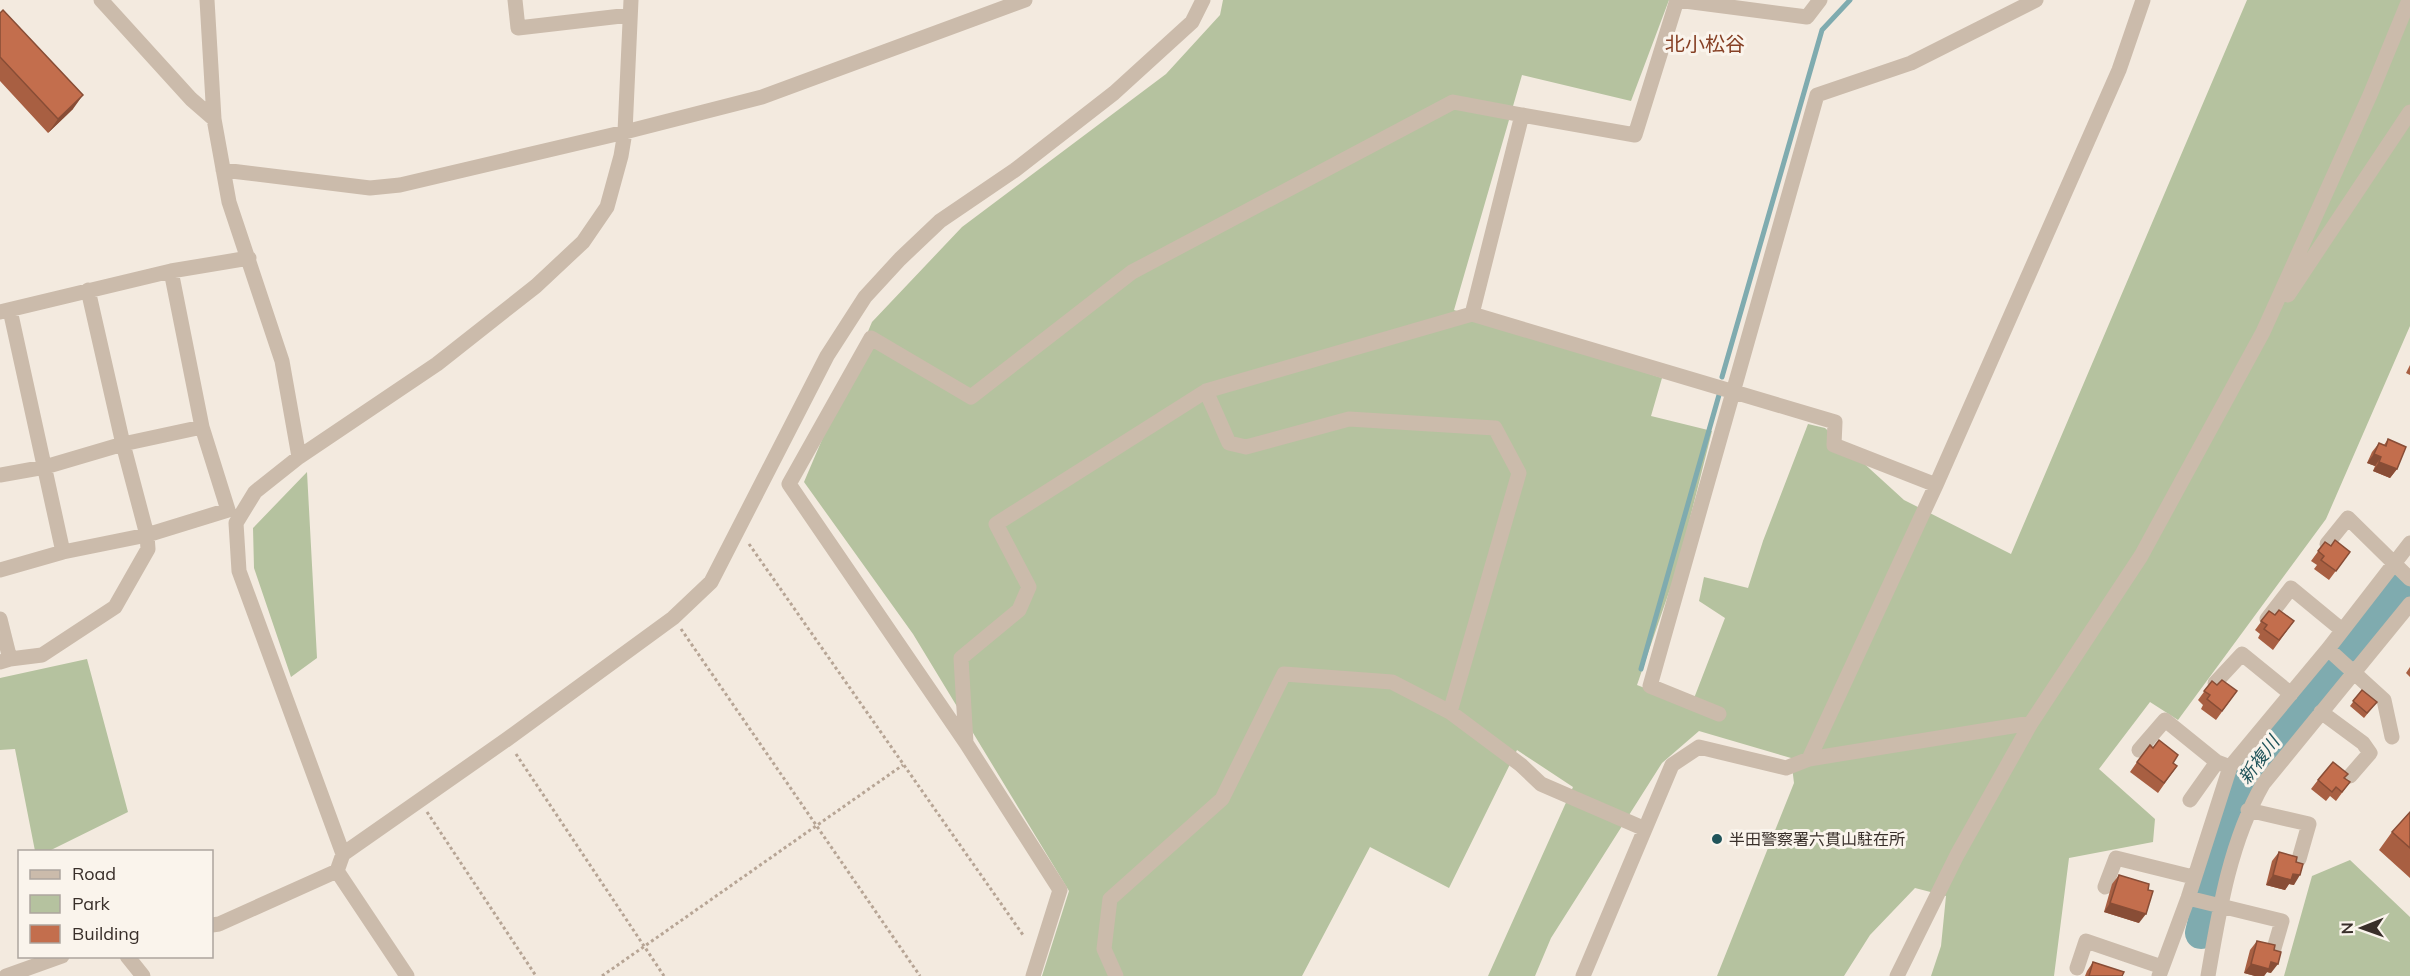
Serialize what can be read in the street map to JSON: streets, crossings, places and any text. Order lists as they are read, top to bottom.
{
  "districts": ["北小松谷"],
  "water": ["新複川"],
  "places": ["半田警察署六貫山駐在所"],
  "legend": ["Road", "Park", "Building"],
  "north": "left"
}
